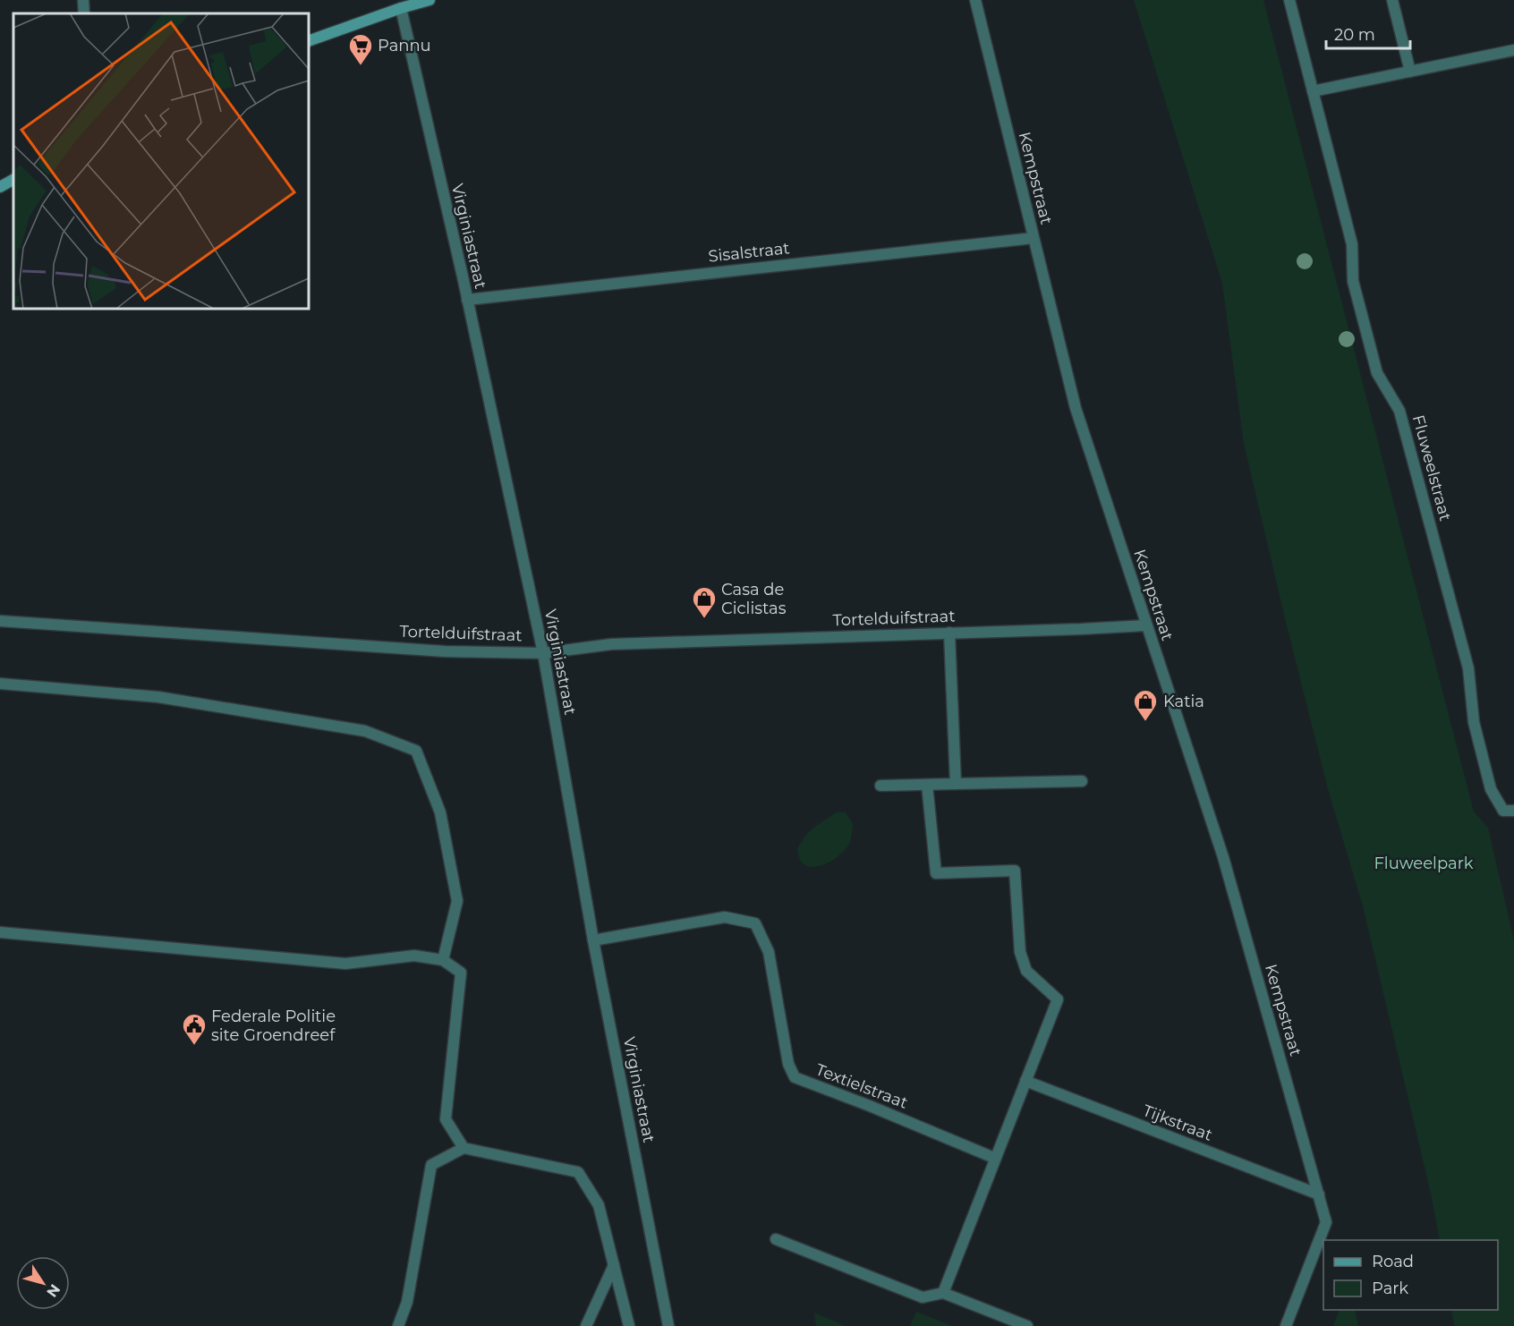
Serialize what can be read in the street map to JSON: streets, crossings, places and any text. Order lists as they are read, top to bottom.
{
  "streets": {
    "street": [
      "Kempstraat",
      "Virginiastraat",
      "Sisalstraat",
      "Fluweelstraat",
      "Tortelduifstraat",
      "Textielstraat",
      "Tijkstraat"
    ]
  },
  "crossings": [
    ["Kempstraat", "Sisalstraat"],
    ["Kempstraat", "Tortelduifstraat"],
    ["Kempstraat", "Tijkstraat"],
    ["Virginiastraat", "Sisalstraat"],
    ["Virginiastraat", "Tortelduifstraat"],
    ["Virginiastraat", "Textielstraat"]
  ],
  "parks": ["Fluweelpark"],
  "places": {
    "supermarket": ["Pannu"],
    "shop": ["Casa de Ciclistas", "Katia"],
    "public building": ["Federale Politie site Groendreef"]
  },
  "legend": ["Road", "Park"],
  "scale_bar": "20 m",
  "north": "bottom right"
}
